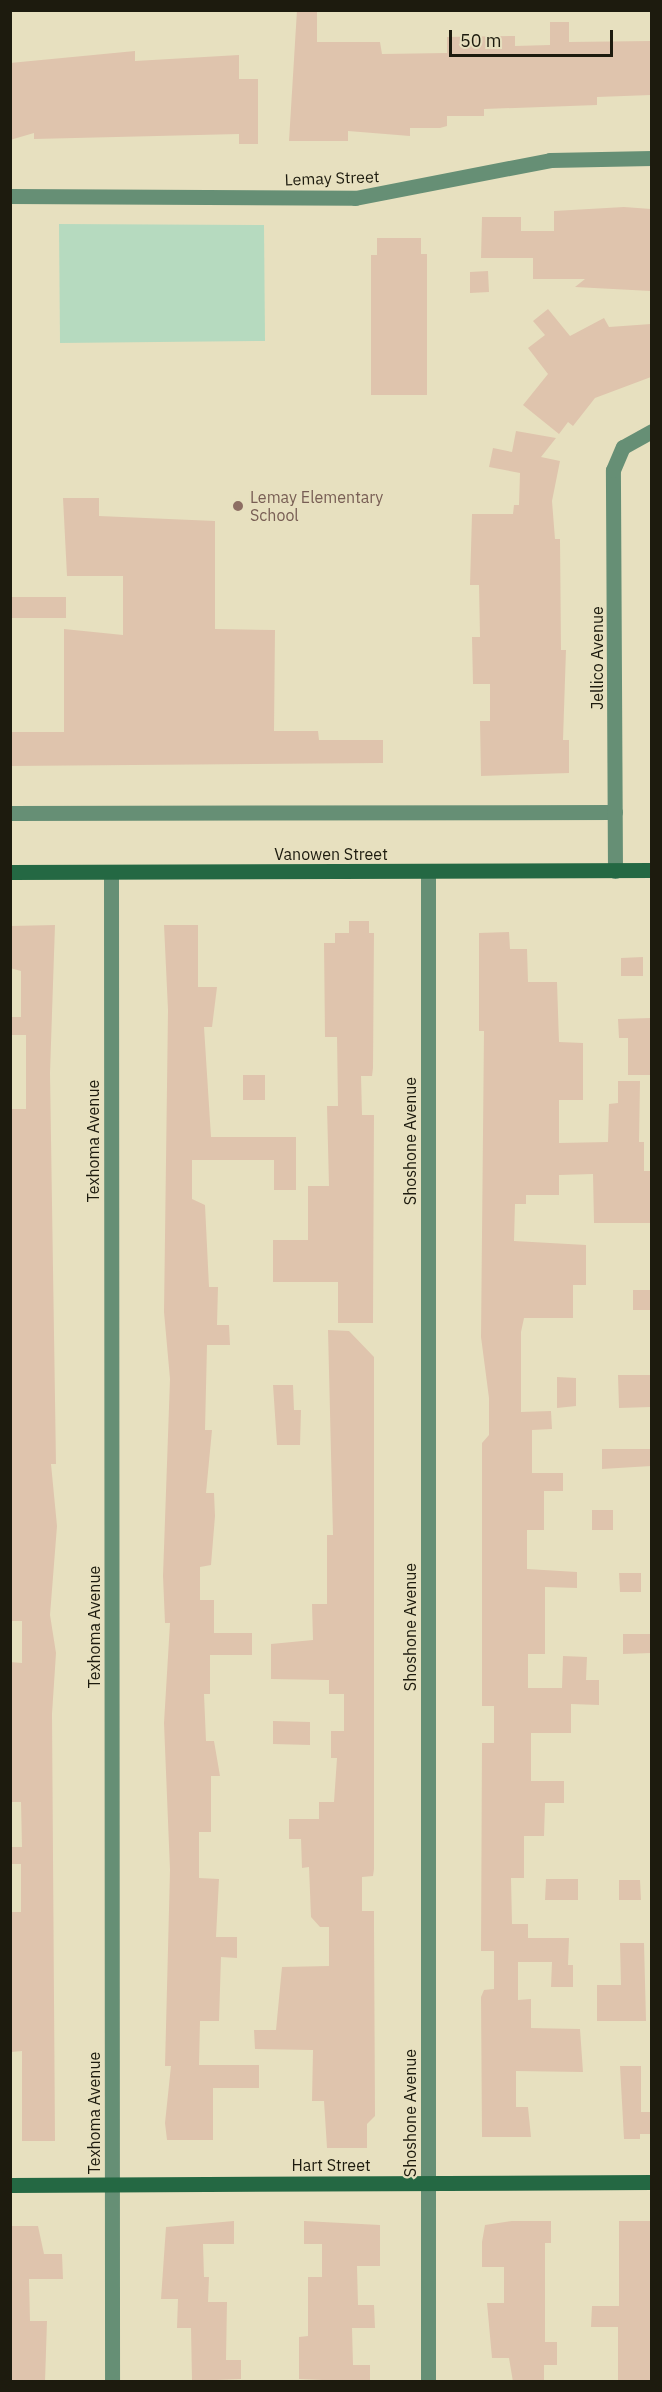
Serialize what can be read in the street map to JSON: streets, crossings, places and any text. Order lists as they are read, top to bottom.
{
  "streets": {
    "main road": ["Vanowen Street", "Hart Street"],
    "street": [
      "Lemay Street",
      "Jellico Avenue",
      "Texhoma Avenue",
      "Shoshone Avenue"
    ]
  },
  "crossings": [
    ["Jellico Avenue", "Vanowen Street"],
    ["Vanowen Street", "Texhoma Avenue"],
    ["Vanowen Street", "Shoshone Avenue"],
    ["Texhoma Avenue", "Hart Street"],
    ["Shoshone Avenue", "Hart Street"]
  ],
  "places": ["Lemay Elementary School"],
  "scale_bar": "50 m"
}
